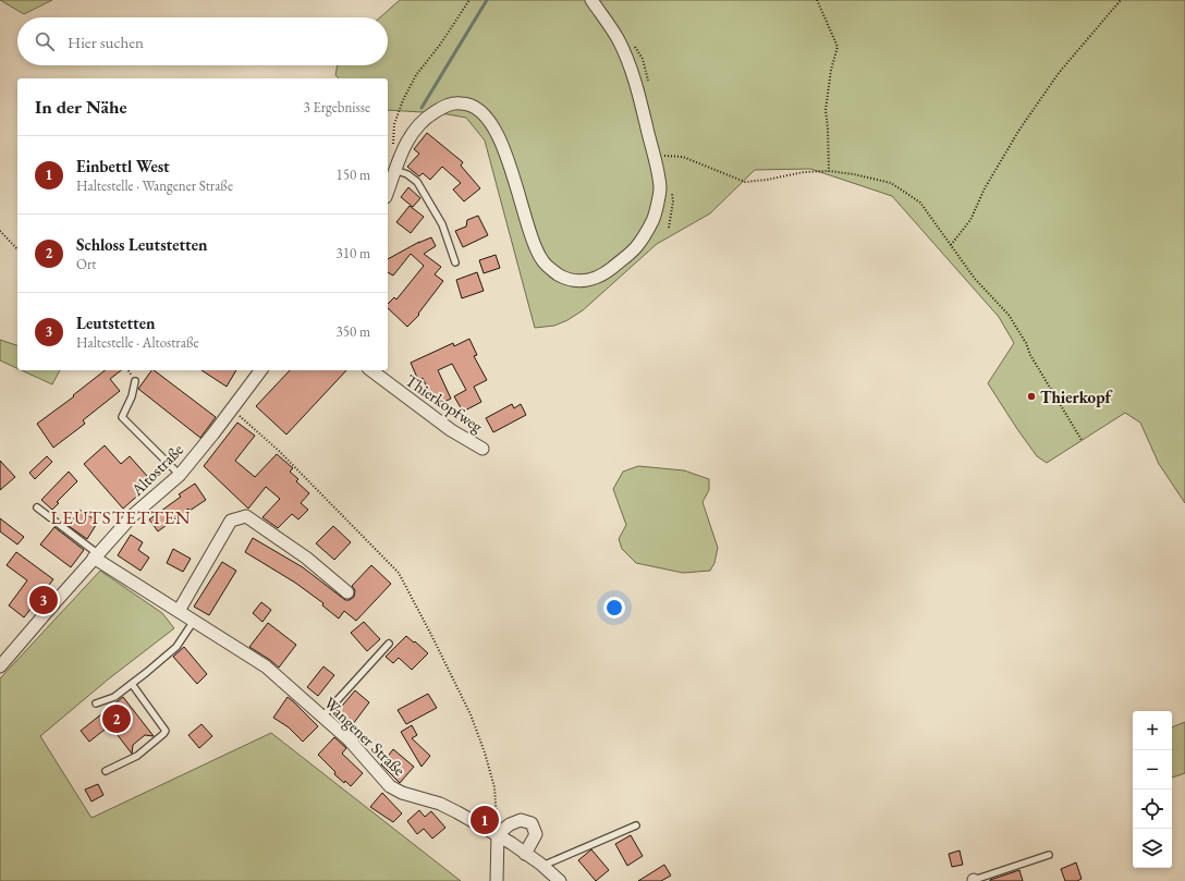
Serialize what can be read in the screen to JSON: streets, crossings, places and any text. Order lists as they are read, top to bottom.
{
  "streets": {
    "street": ["Thierkopfweg", "Altostraße", "Wangener Straße"]
  },
  "crossings": [
    ["Altostraße", "Wangener Straße"]
  ],
  "districts": ["LEUTSTETTEN"],
  "places": ["Thierkopf"],
  "page": {
    "search": "Hier suchen",
    "heading": ["In der Nähe", "3 Ergebnisse"],
    "list": [
      {
        "mark": "1",
        "name": "Einbettl West",
        "note": "Haltestelle · Wangener Straße",
        "value": "150 m"
      },
      {
        "mark": "2",
        "name": "Schloss Leutstetten",
        "note": "Ort",
        "value": "310 m"
      },
      {
        "mark": "3",
        "name": "Leutstetten",
        "note": "Haltestelle · Altostraße",
        "value": "350 m"
      }
    ],
    "pins": ["3", "2", "1"],
    "map_buttons": ["+", "−"]
  }
}
